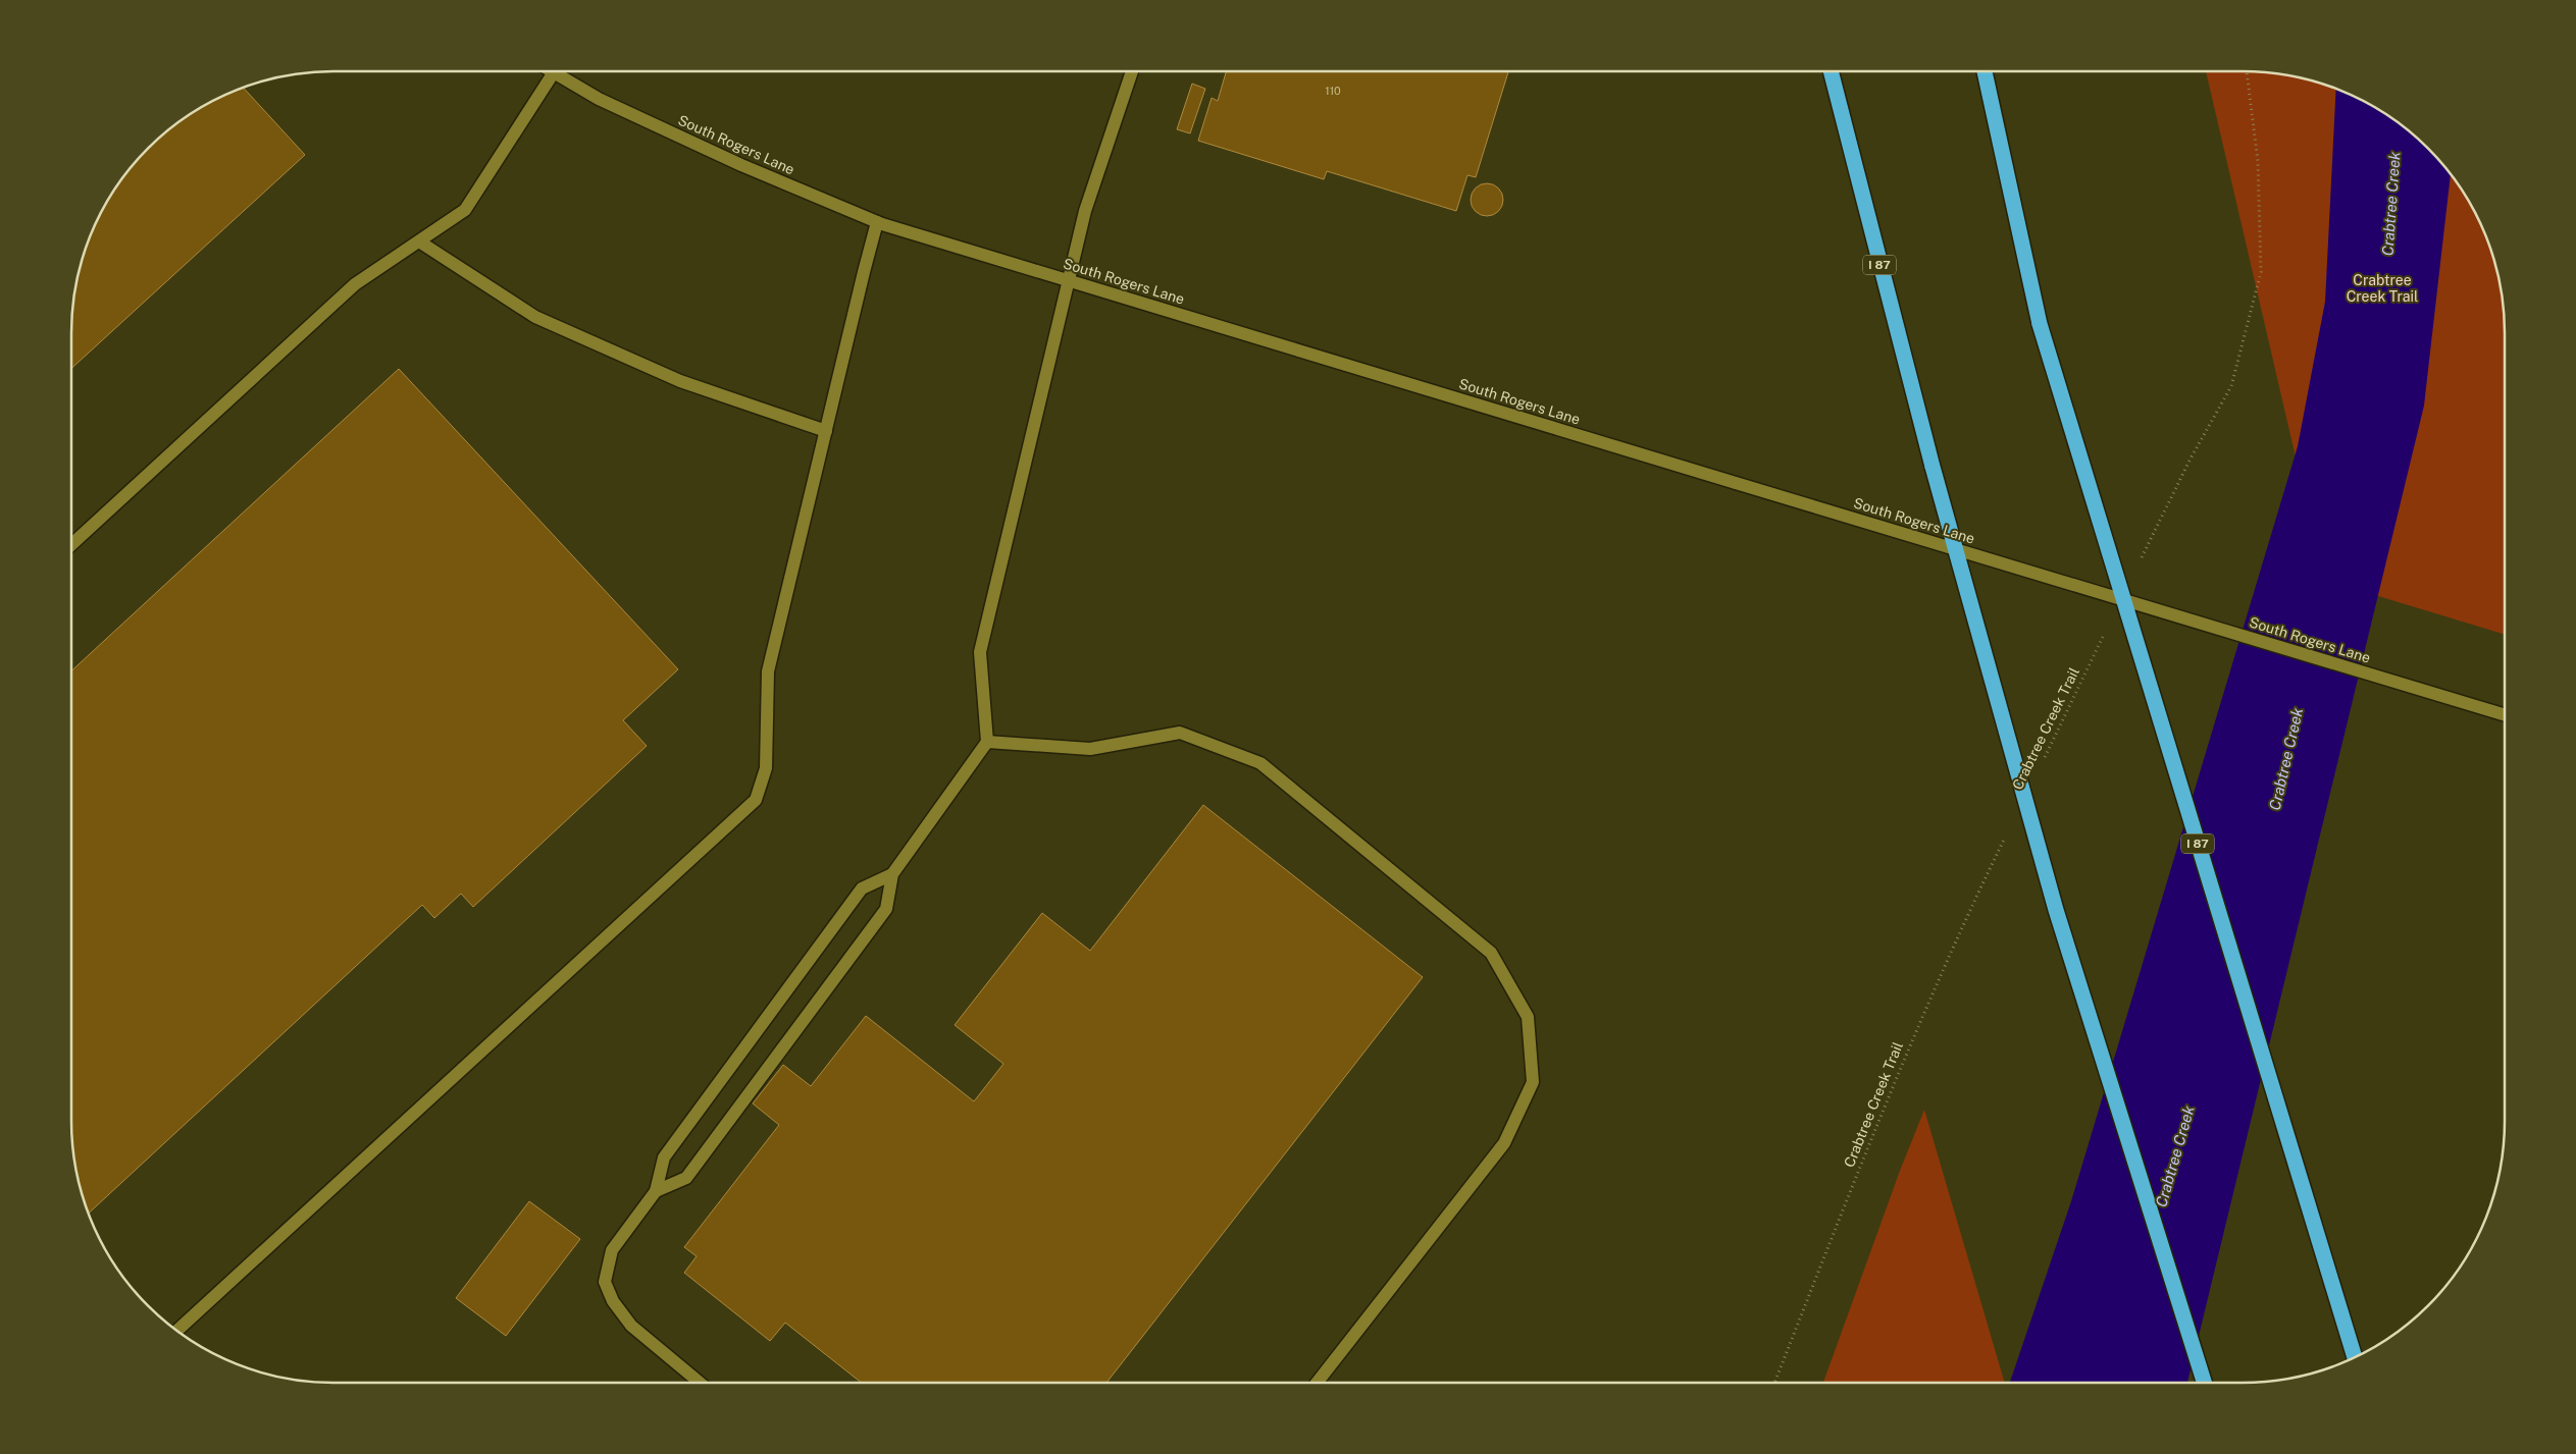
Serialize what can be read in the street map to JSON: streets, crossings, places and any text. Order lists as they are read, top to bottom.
{
  "streets": {
    "highway": ["I 87"],
    "street": ["South Rogers Lane"],
    "path": ["Crabtree Creek Trail"]
  },
  "water": ["Crabtree Creek"],
  "parks": ["Crabtree Creek Trail"],
  "house_numbers": ["110"]
}
